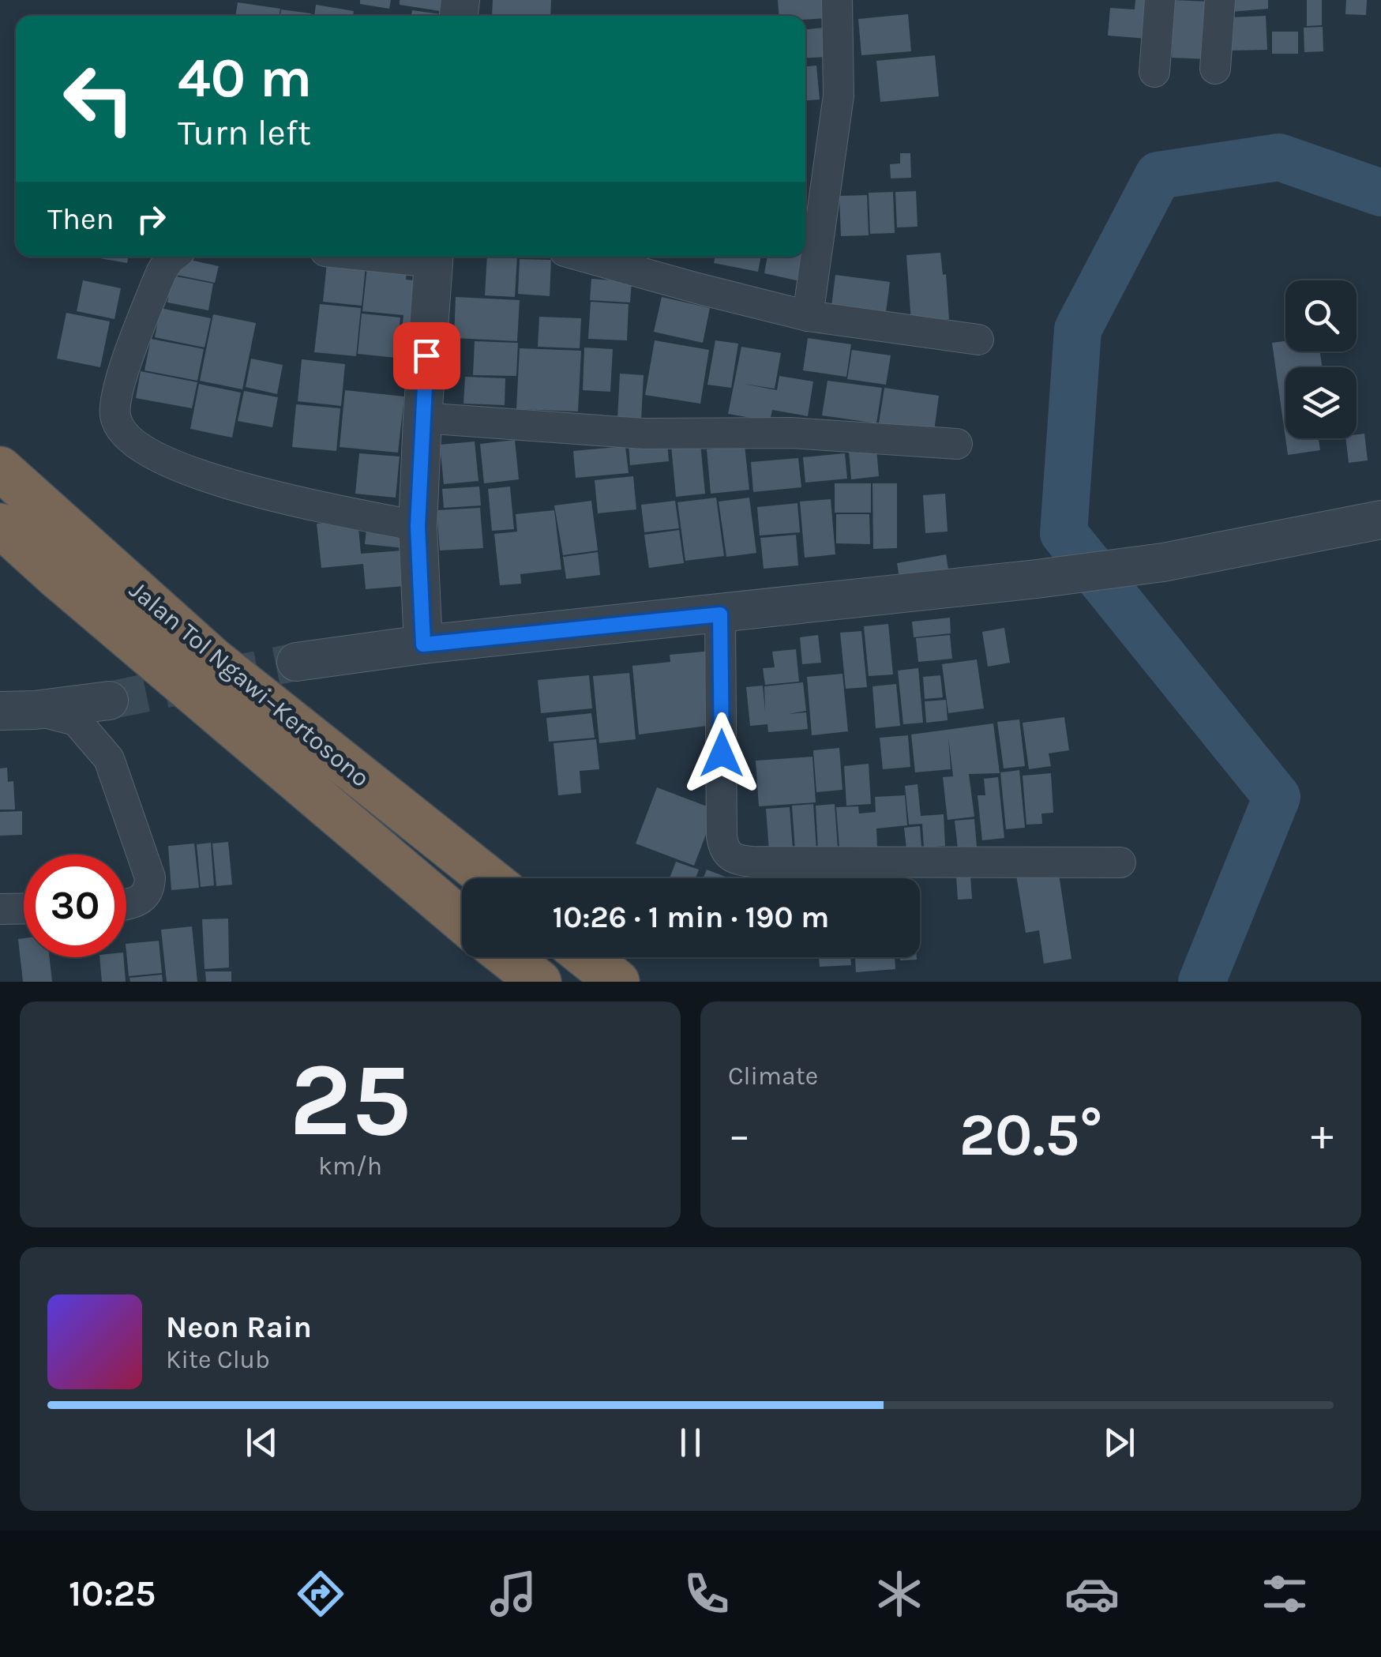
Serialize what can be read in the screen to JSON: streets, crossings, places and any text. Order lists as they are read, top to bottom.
{
  "streets": {
    "highway": ["Jalan Tol Ngawi–Kertosono"]
  },
  "page": {
    "turn": ["40 m", "Turn left"],
    "then": "Then",
    "limit": "30",
    "trip": "10:26 · 1 min · 190 m",
    "tile": [
      ["25", "km/h"],
      "Climate"
    ],
    "heat": ["−", "20.5°", "+"],
    "song": ["Neon Rain", "Kite Club"],
    "tabs": "10:25"
  }
}
